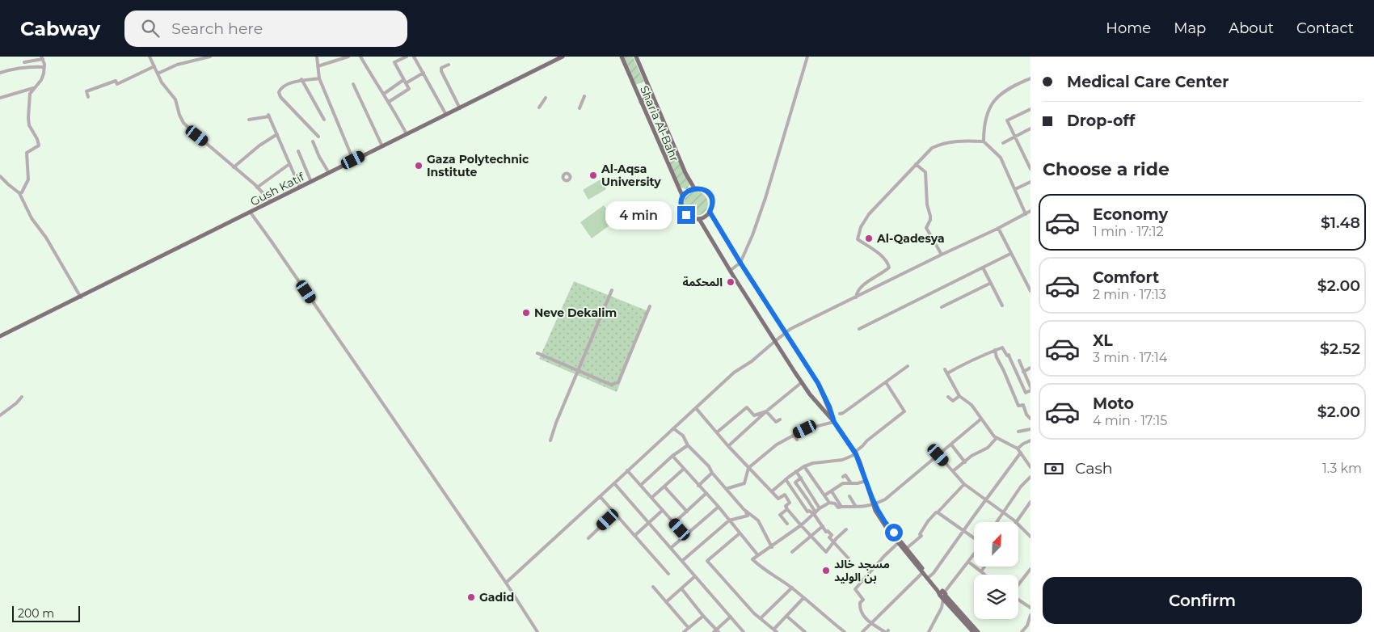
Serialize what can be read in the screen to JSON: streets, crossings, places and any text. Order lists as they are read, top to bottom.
{
  "streets": {
    "main road": ["Sharia Al-Bahr", "Gush Katif"]
  },
  "places": [
    "Gaza Polytechnic Institute",
    "Al-Aqsa University",
    "Al-Qadesya",
    "المحكمة",
    "Neve Dekalim",
    "مسجد خالد بن الوليد",
    "Gadid"
  ],
  "scale_bar": "200 m",
  "north": "top right",
  "page": {
    "header": "Cabway",
    "search": "Search here",
    "nav": [
      "Home",
      "Map",
      "About",
      "Contact"
    ],
    "banner": ["Medical Care Center", "Drop-off"],
    "heading": "Choose a ride",
    "list": [
      {
        "name": "Economy",
        "note": "1 min · 17:12",
        "value": "$1.48"
      },
      {
        "name": "Comfort",
        "note": "2 min · 17:13",
        "value": "$2.00"
      },
      {
        "name": "XL",
        "note": "3 min · 17:14",
        "value": "$2.52"
      },
      {
        "name": "Moto",
        "note": "4 min · 17:15",
        "value": "$2.00"
      }
    ],
    "bubble": "4 min",
    "pay": ["Cash", "1.3 km"],
    "buttons": "Confirm",
    "scale": "200 m"
  }
}
